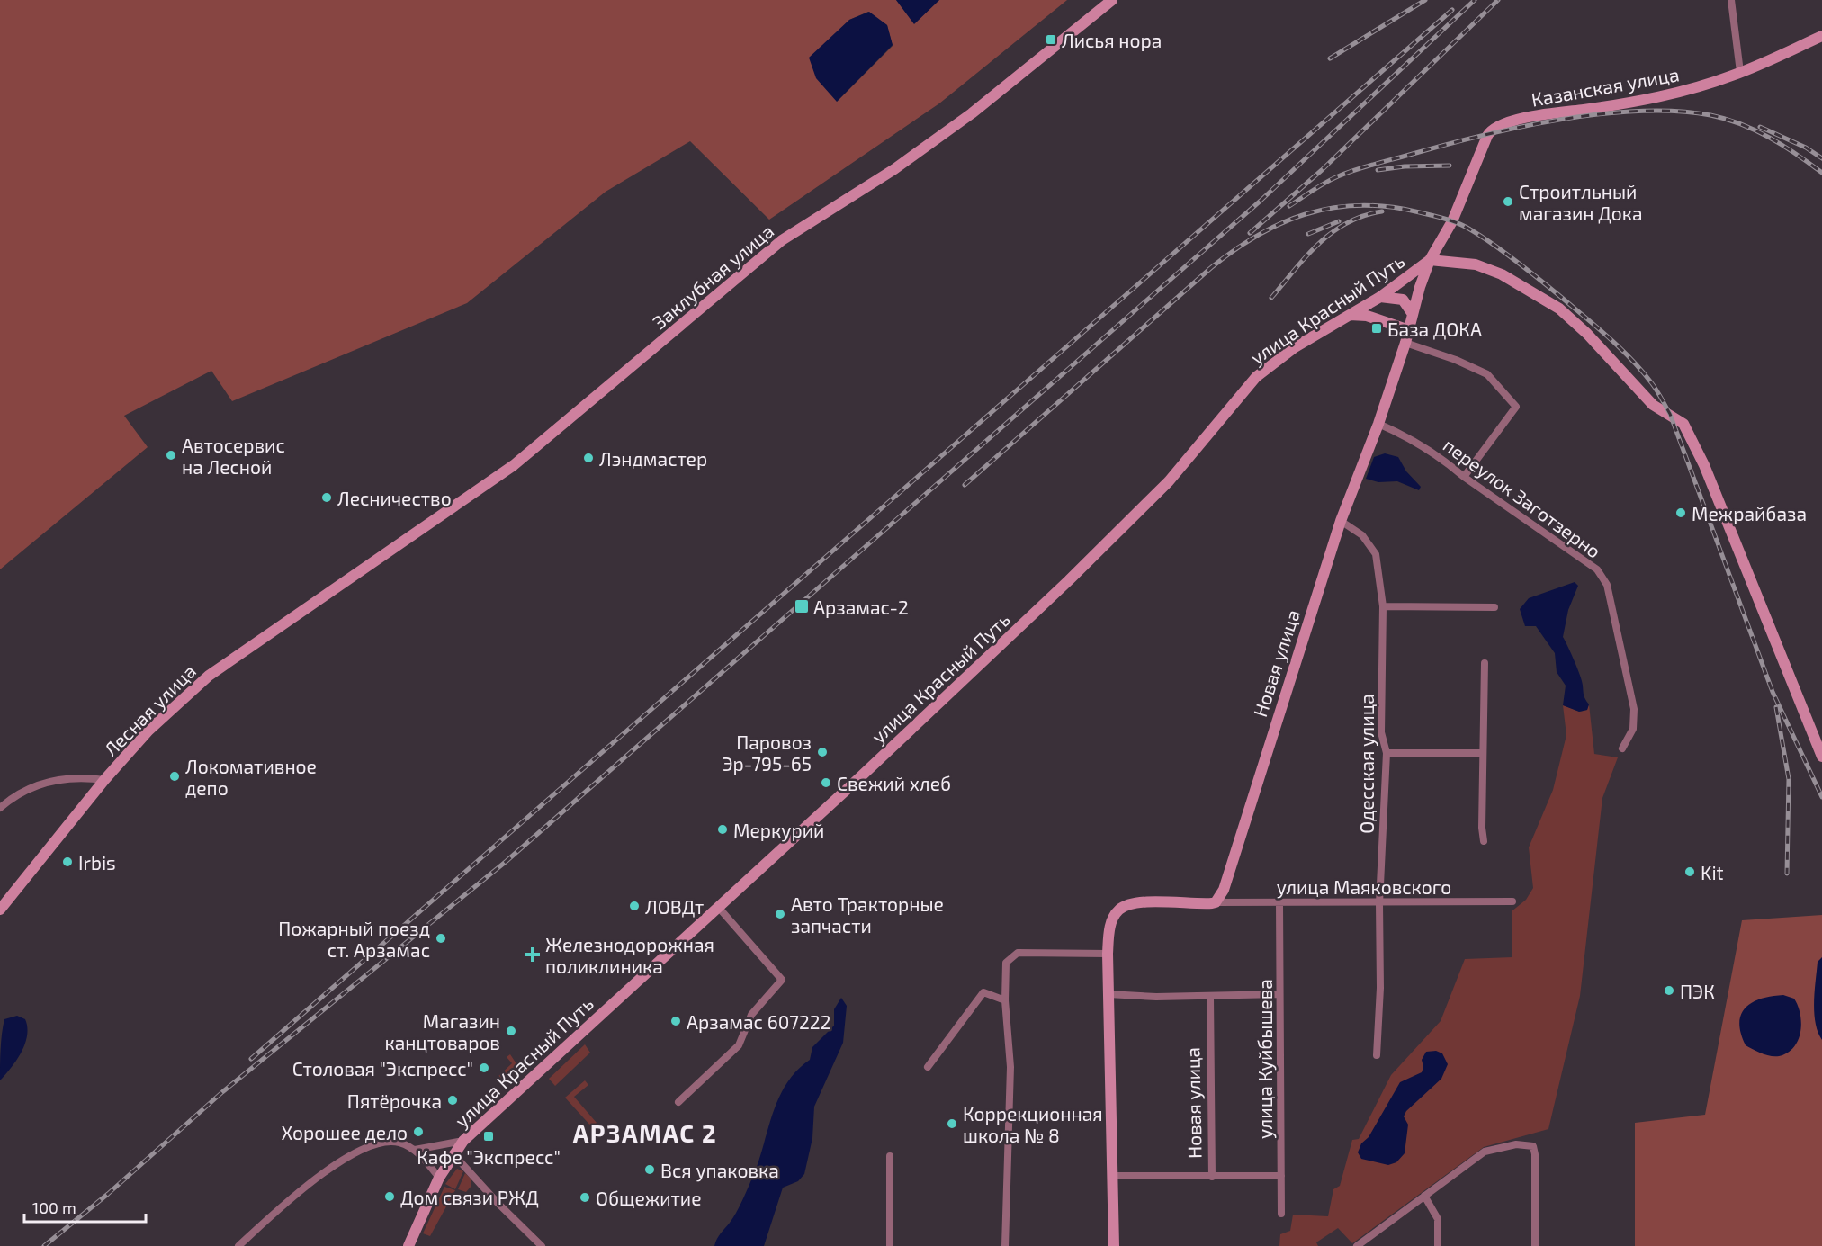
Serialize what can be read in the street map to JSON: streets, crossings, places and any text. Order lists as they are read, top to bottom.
{
  "streets": {
    "main road": [
      "Казанская улица",
      "Заклубная улица",
      "улица Красный Путь",
      "Новая улица",
      "Лесная улица"
    ],
    "street": [
      "переулок Заготзерно",
      "Одесская улица",
      "улица Маяковского",
      "улица Куйбышева"
    ]
  },
  "crossings": [
    ["Казанская улица", "улица Красный Путь"],
    ["Заклубная улица", "Лесная улица"],
    ["улица Красный Путь", "Новая улица"],
    ["переулок Заготзерно", "Новая улица"],
    ["Новая улица", "Одесская улица"],
    ["Новая улица", "улица Маяковского"],
    ["Новая улица", "улица Куйбышева"],
    ["Одесская улица", "улица Маяковского"],
    ["улица Маяковского", "улица Куйбышева"]
  ],
  "districts": ["АРЗАМАС 2"],
  "places": {
    "transit": [
      "Лисья нора",
      "База ДОКА",
      "Арзамас-2",
      "Кафе \"Экспресс\""
    ],
    "other": [
      "Строитльный магазин Дока",
      "Автосервис на Лесной",
      "Лэндмастер",
      "Лесничество",
      "Межрайбаза",
      "Паровоз Эр-795-65",
      "Локомативное депо",
      "Свежий хлеб",
      "Меркурий",
      "Irbis",
      "Kit",
      "ЛОВДт",
      "Авто Тракторные запчасти",
      "Пожарный поезд ст. Арзамас",
      "ПЭК",
      "Арзамас 607222",
      "Магазин канцтоваров",
      "Столовая \"Экспресс\"",
      "Пятёрочка",
      "Коррекционная школа № 8",
      "Хорошее дело",
      "Вся упаковка",
      "Дом связи РЖД",
      "Общежитие"
    ],
    "health": ["Железнодорожная поликлиника"]
  },
  "scale_bar": "100 m"
}
